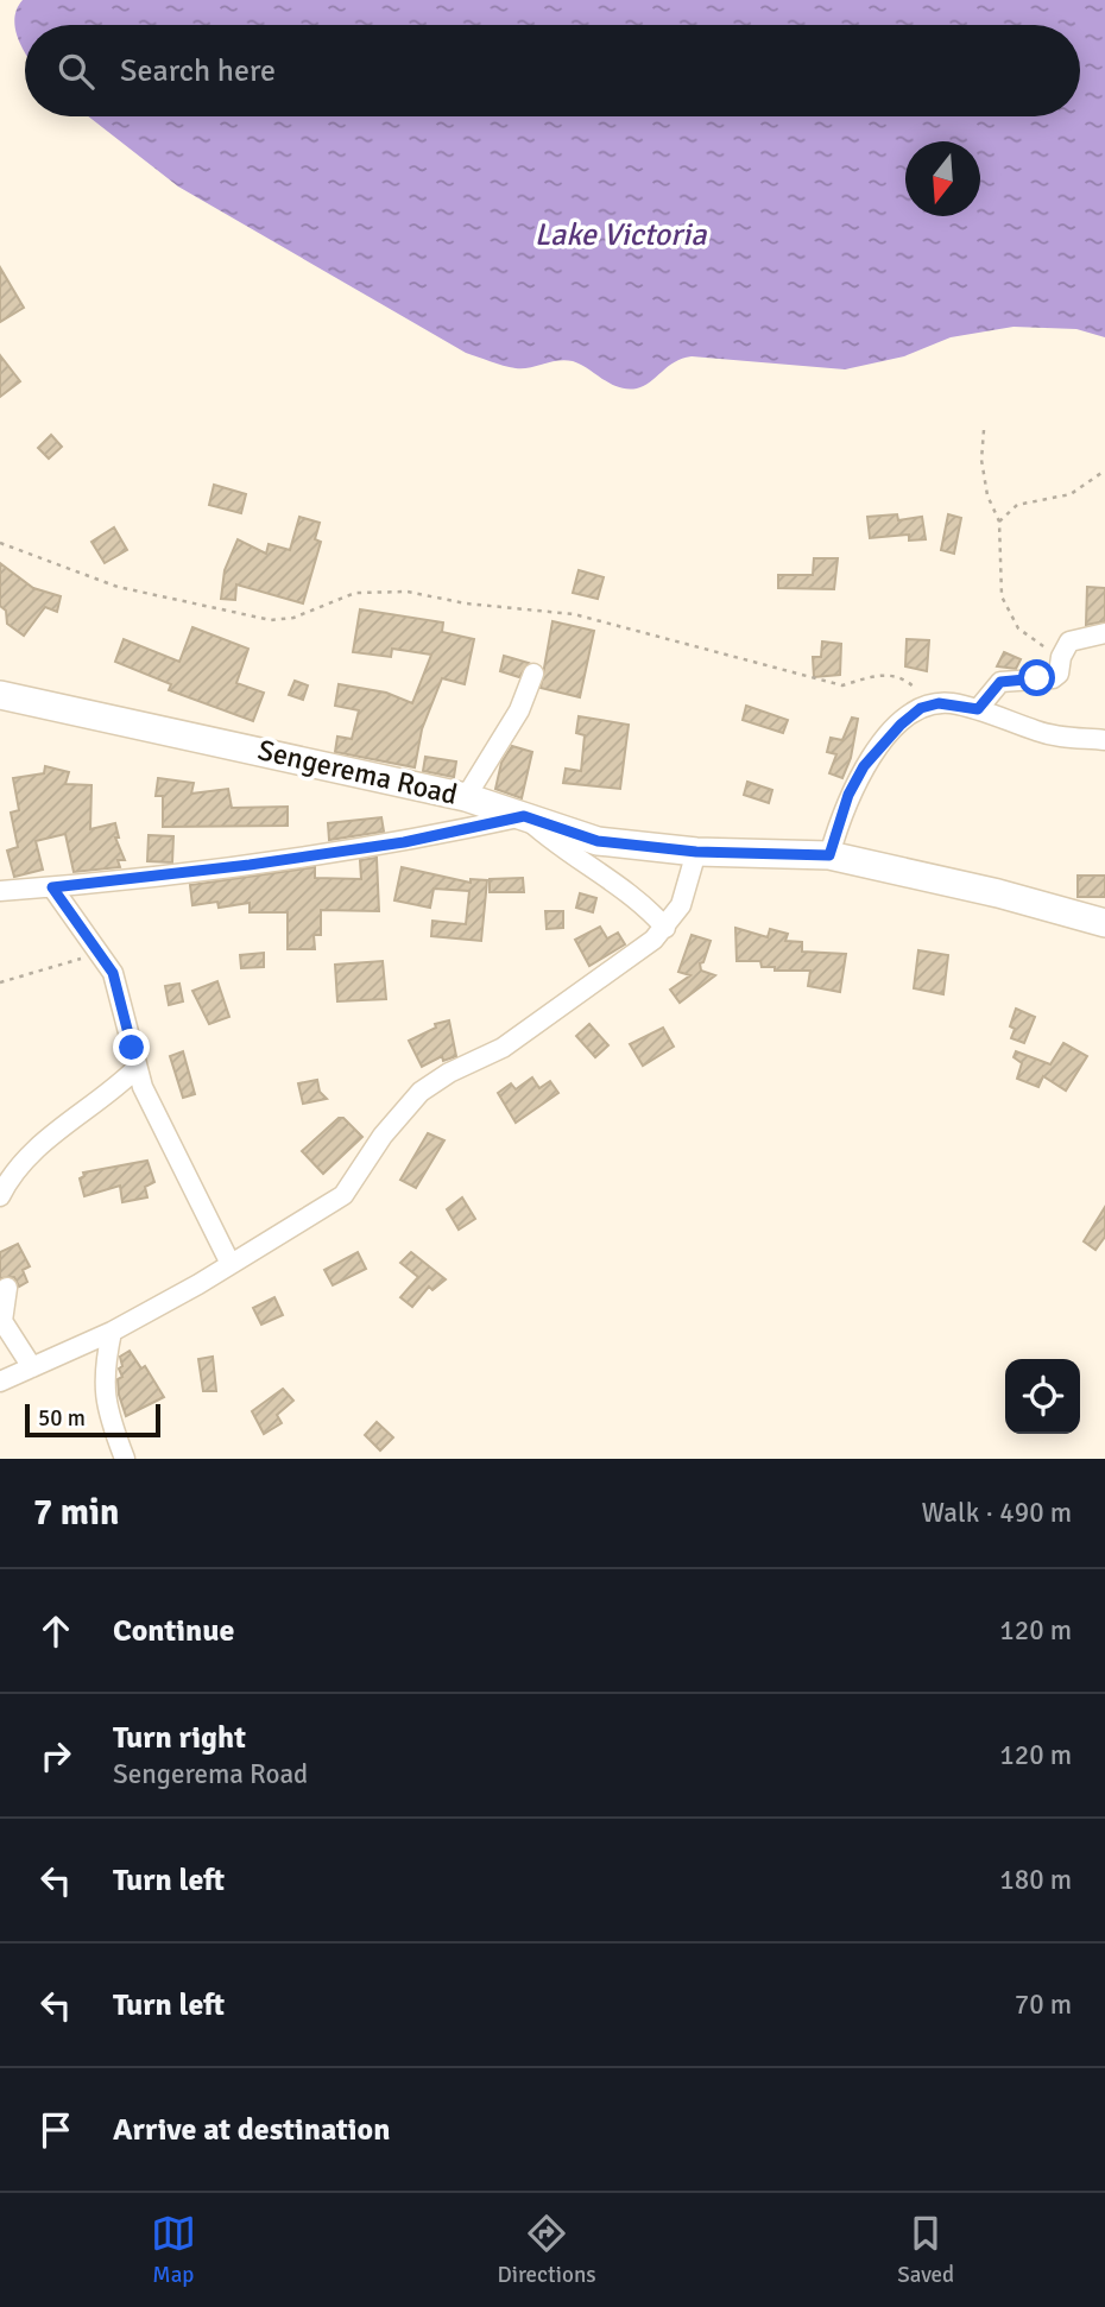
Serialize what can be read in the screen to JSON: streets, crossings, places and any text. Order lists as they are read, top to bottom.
{
  "streets": {
    "main road": ["Sengerema Road"]
  },
  "water": ["Lake Victoria"],
  "scale_bar": "50 m",
  "north": "bottom",
  "page": {
    "search": "Search here",
    "scale": "50 m",
    "heading": ["7 min", "Walk · 490 m"],
    "list": [
      ["Continue", "120 m"],
      ["Turn right", "Sengerema Road", "120 m"],
      ["Turn left", "180 m"],
      ["Turn left", "70 m"],
      "Arrive at destination"
    ],
    "nav": ["Map", "Directions", "Saved"]
  }
}
